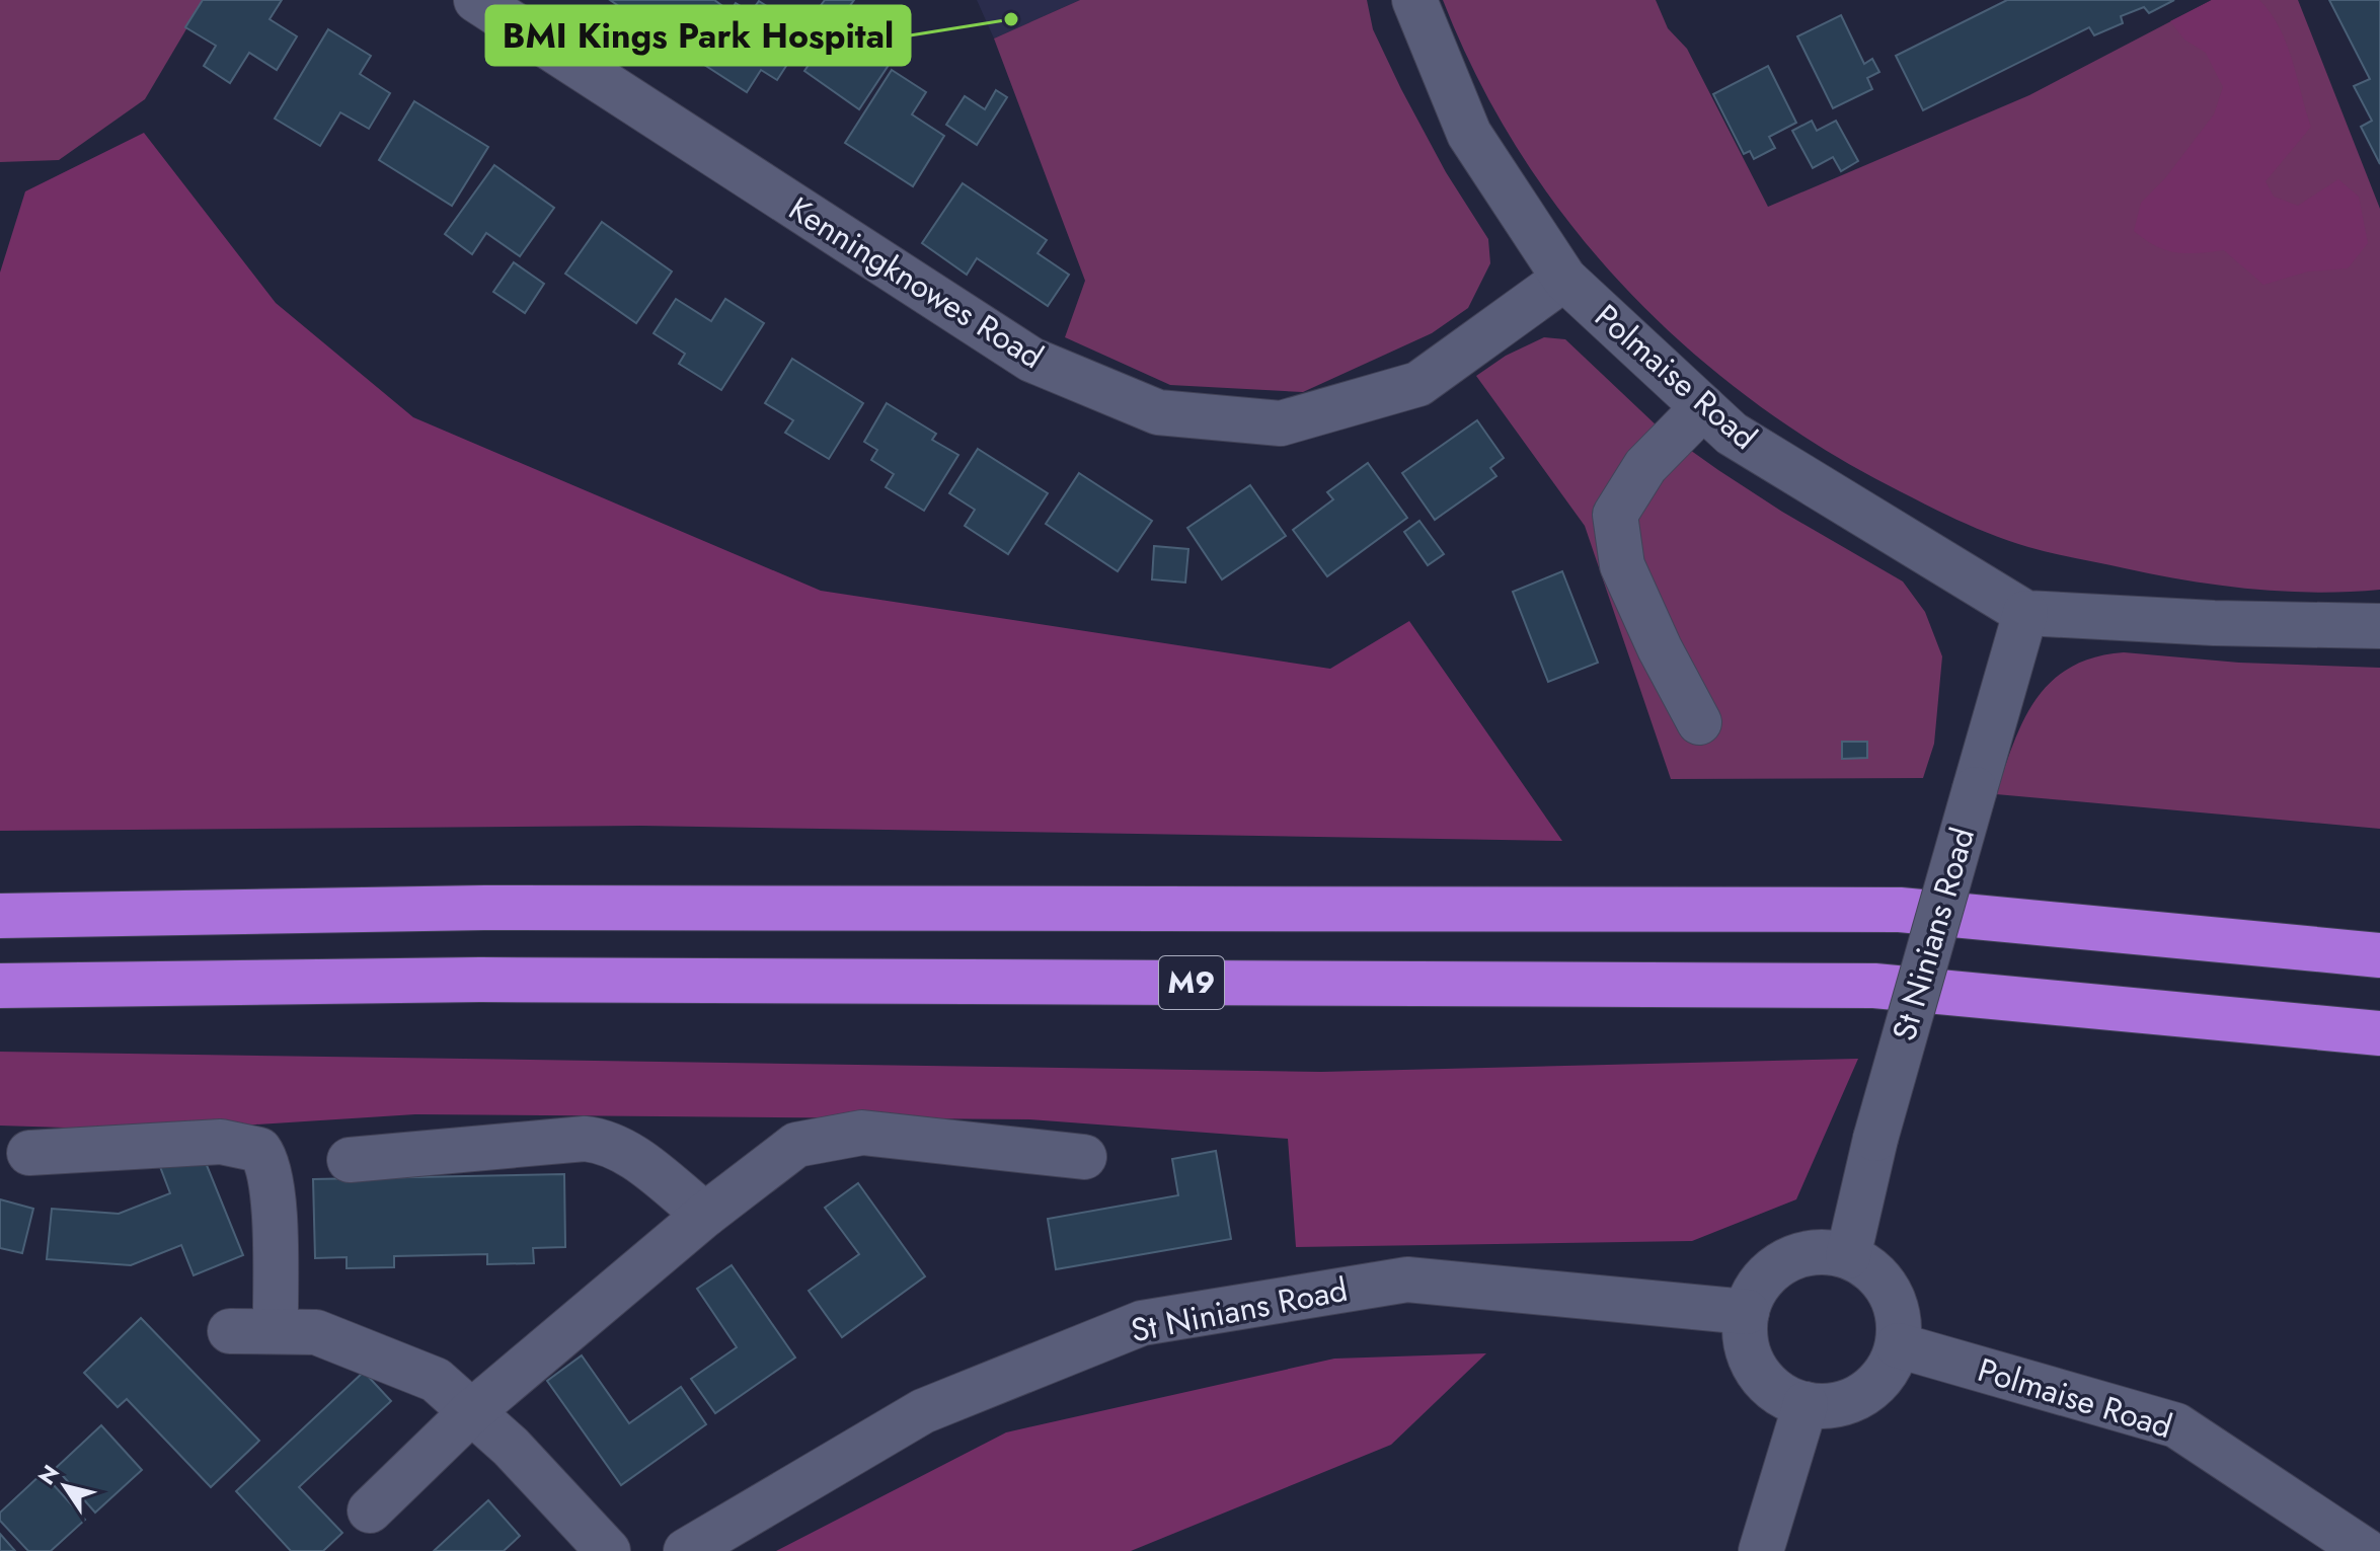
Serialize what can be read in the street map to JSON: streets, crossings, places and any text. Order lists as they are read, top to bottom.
{
  "streets": {
    "highway": ["M9"],
    "street": ["Kenningknowes Road", "Polmaise Road", "St Ninians Road"]
  },
  "crossings": [
    ["Kenningknowes Road", "Polmaise Road"],
    ["Polmaise Road", "St Ninians Road"]
  ],
  "places": ["BMI Kings Park Hospital"],
  "north": "top left"
}
